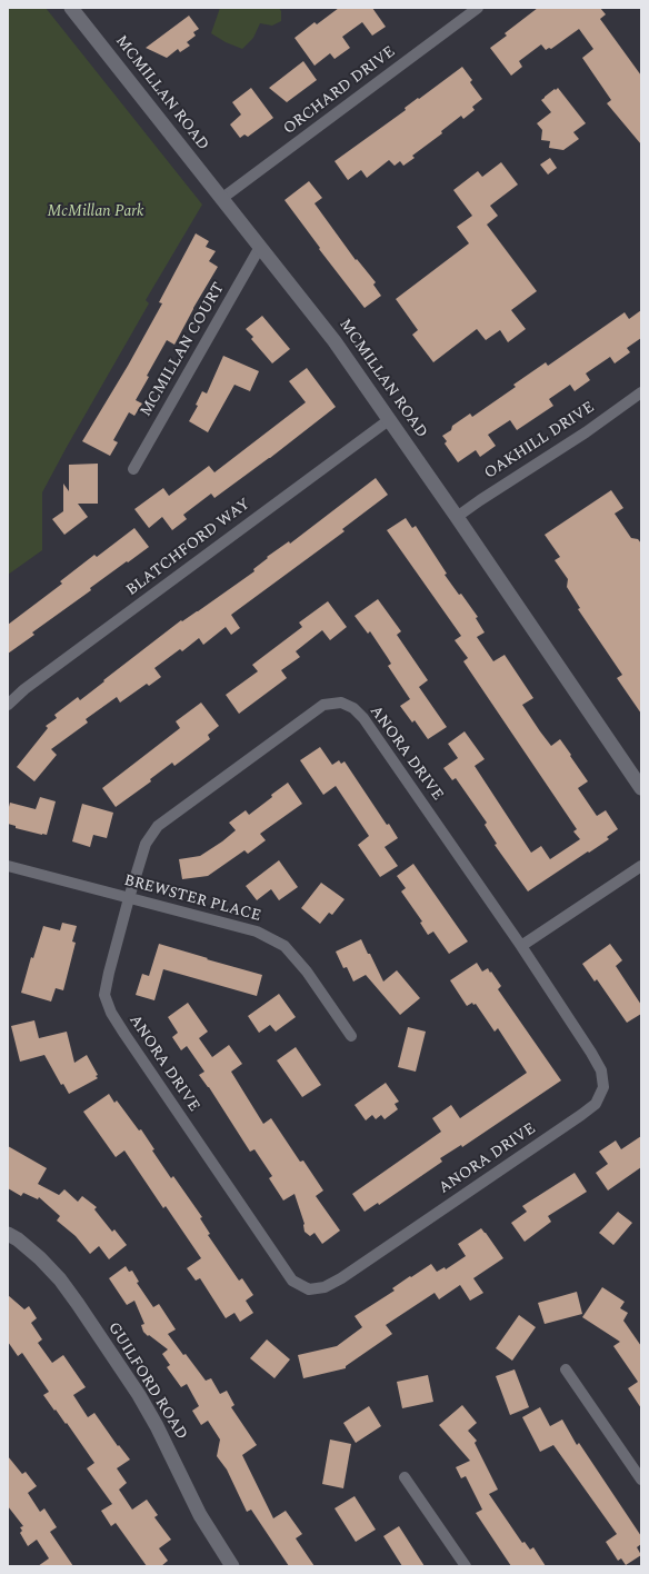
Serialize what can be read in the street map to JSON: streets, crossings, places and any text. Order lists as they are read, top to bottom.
{
  "streets": {
    "street": [
      "ORCHARD DRIVE",
      "MCMILLAN ROAD",
      "MCMILLAN COURT",
      "OAKHILL DRIVE",
      "BLATCHFORD WAY",
      "ANORA DRIVE",
      "BREWSTER PLACE",
      "GUILFORD ROAD"
    ]
  },
  "crossings": [
    ["ORCHARD DRIVE", "MCMILLAN ROAD"],
    ["MCMILLAN ROAD", "MCMILLAN COURT"],
    ["MCMILLAN ROAD", "OAKHILL DRIVE"],
    ["MCMILLAN ROAD", "BLATCHFORD WAY"],
    ["ANORA DRIVE", "BREWSTER PLACE"]
  ],
  "parks": ["McMillan Park"]
}
